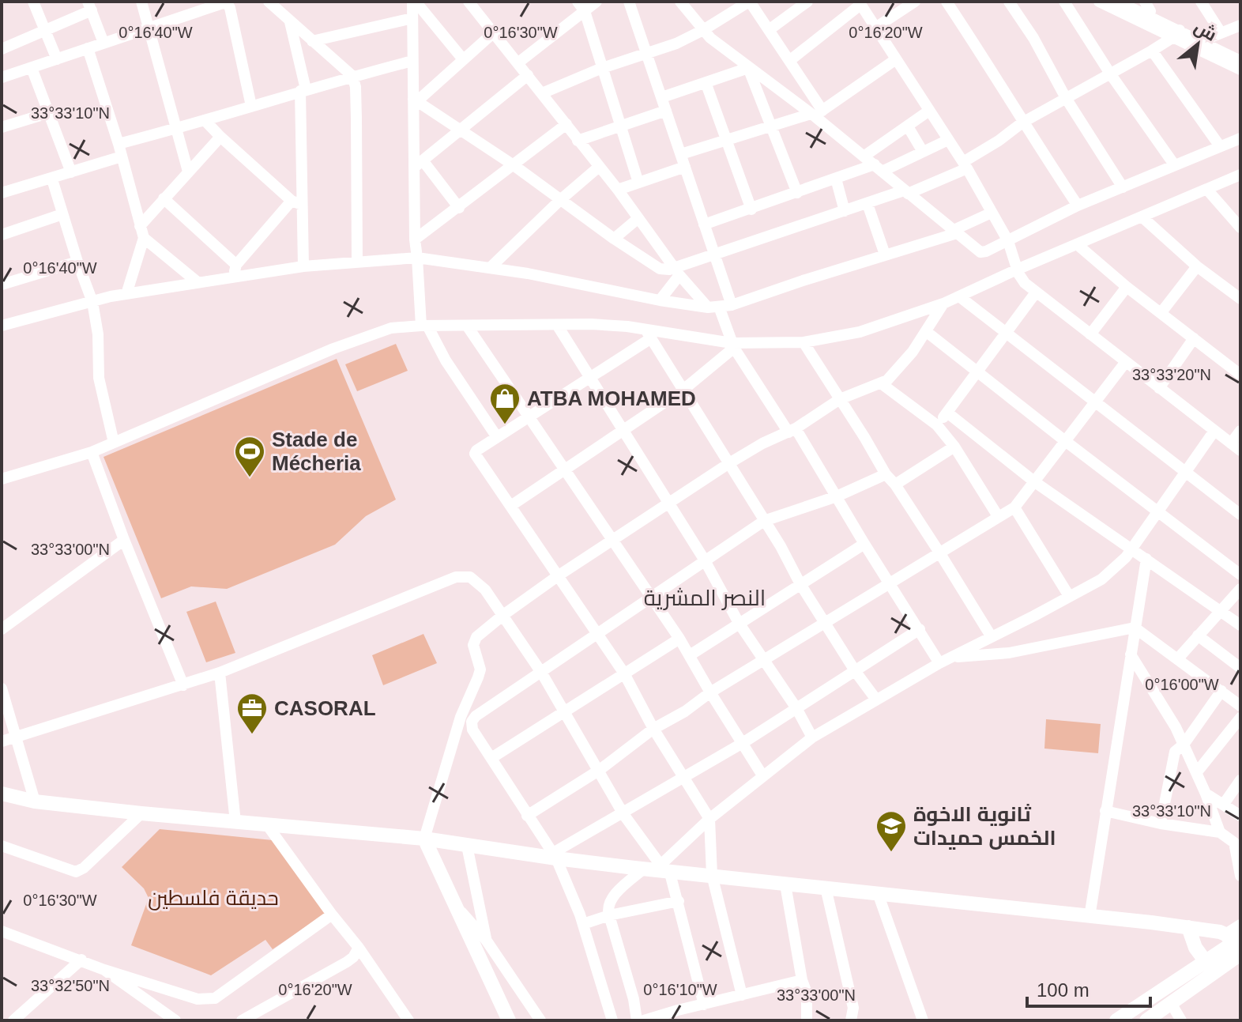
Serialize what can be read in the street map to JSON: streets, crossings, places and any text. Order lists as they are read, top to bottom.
{
  "districts": ["النصر المشرية"],
  "parks": ["حديقة فلسطين"],
  "places": {
    "shop": ["ATBA MOHAMED"],
    "sports": ["Stade de Mécheria"],
    "office": ["CASORAL"],
    "school or university": ["ثانوية الاخوة الخمس حميدات"]
  },
  "scale_bar": "100 m",
  "north": "top right",
  "coordinates": [
    "0°16'40\"W",
    "0°16'30\"W",
    "0°16'20\"W",
    "33°33'10\"N",
    "33°33'20\"N",
    "33°33'00\"N",
    "0°16'00\"W",
    "33°32'50\"N",
    "0°16'10\"W"
  ]
}
